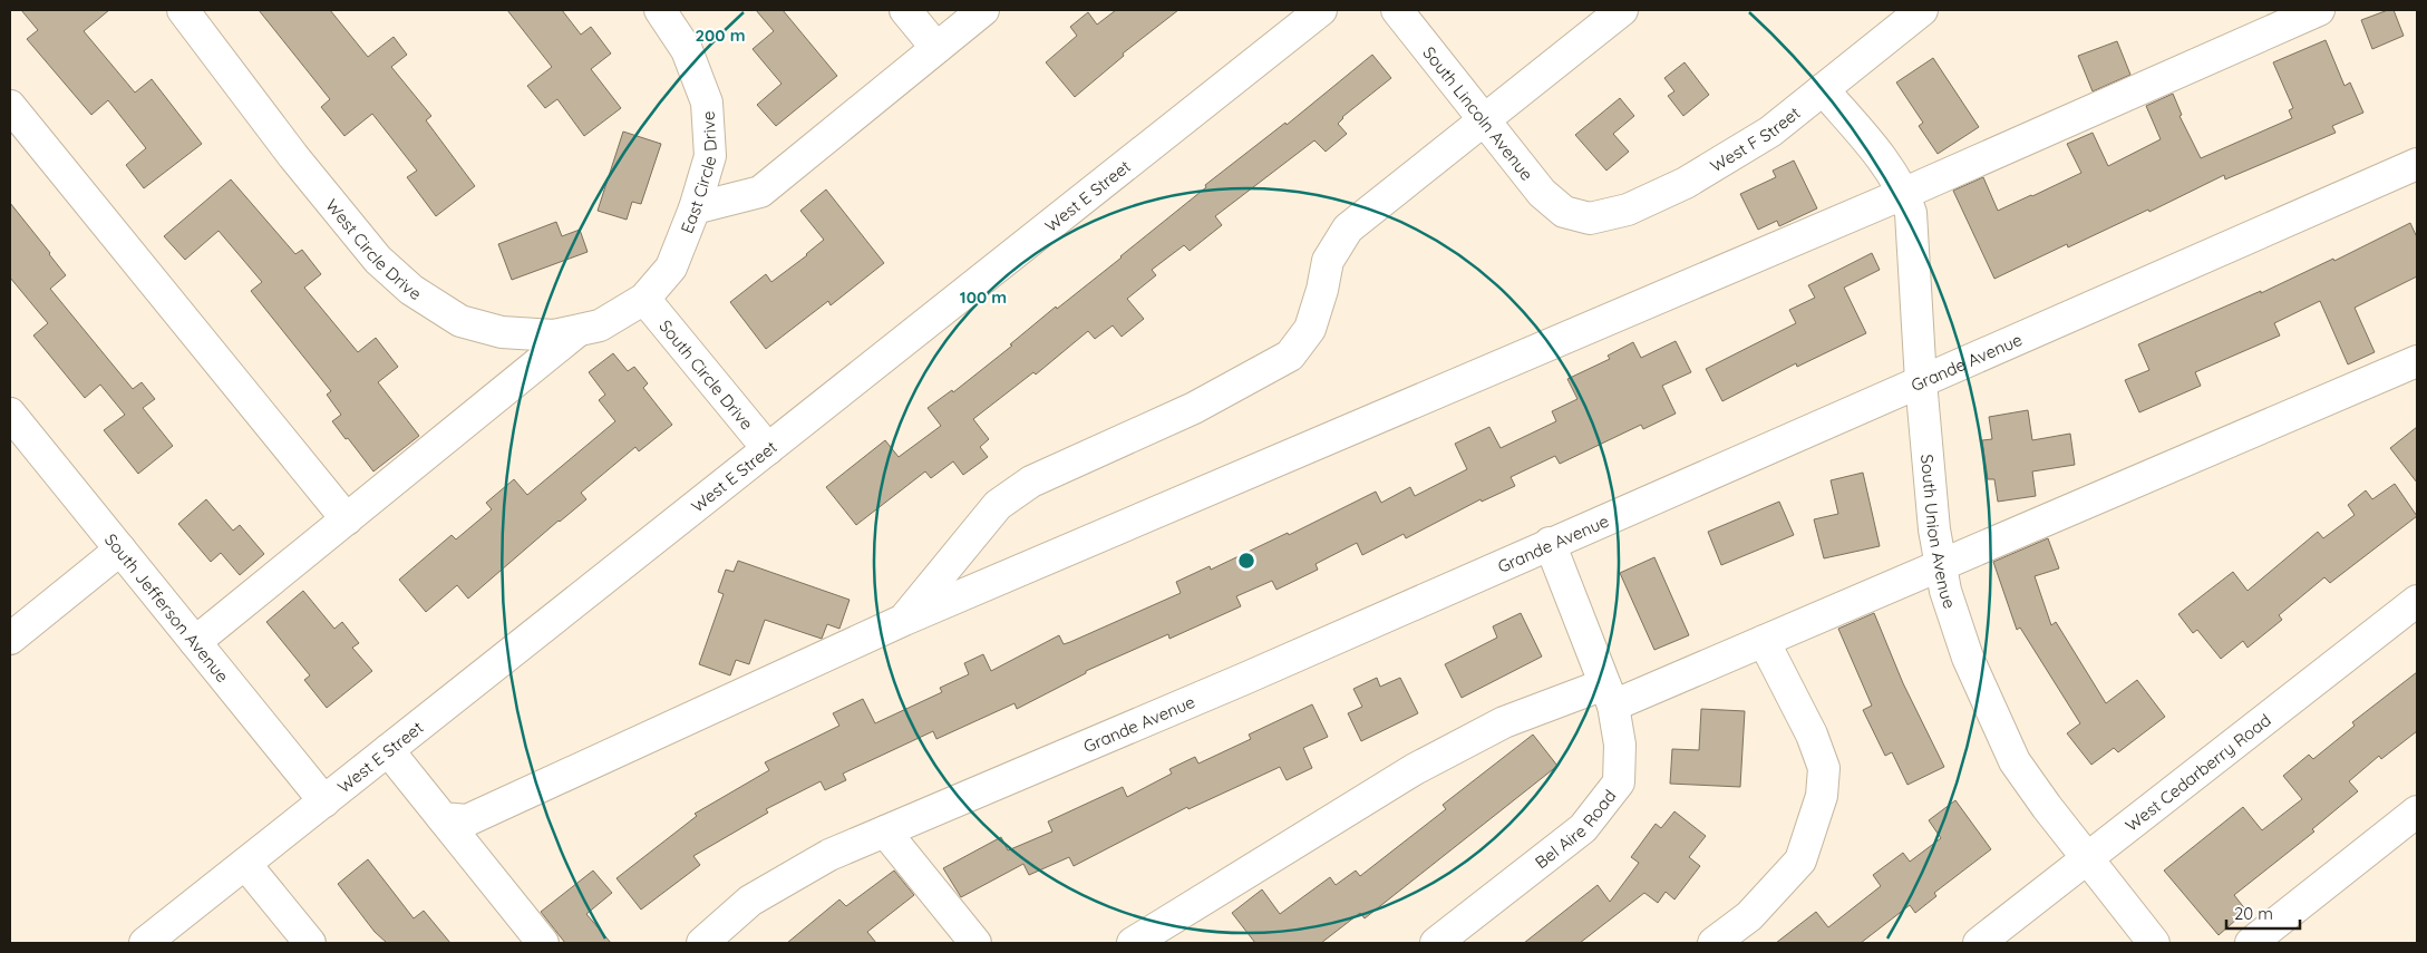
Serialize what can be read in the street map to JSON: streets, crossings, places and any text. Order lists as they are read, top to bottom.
{
  "streets": {
    "street": [
      "South Lincoln Avenue",
      "West F Street",
      "East Circle Drive",
      "West E Street",
      "West Circle Drive",
      "Grande Avenue",
      "South Circle Drive",
      "South Union Avenue",
      "South Jefferson Avenue",
      "West Cedarberry Road",
      "Bel Aire Road"
    ]
  },
  "crossings": [
    ["South Lincoln Avenue", "West F Street"],
    ["West F Street", "South Union Avenue"],
    ["East Circle Drive", "West Circle Drive"],
    ["East Circle Drive", "South Circle Drive"],
    ["West E Street", "South Circle Drive"],
    ["West E Street", "South Jefferson Avenue"],
    ["West Circle Drive", "South Circle Drive"],
    ["Grande Avenue", "South Union Avenue"],
    ["Grande Avenue", "Bel Aire Road"],
    ["South Union Avenue", "West Cedarberry Road"]
  ],
  "scale_bar": "20 m",
  "rings": ["200 m", "100 m"]
}
